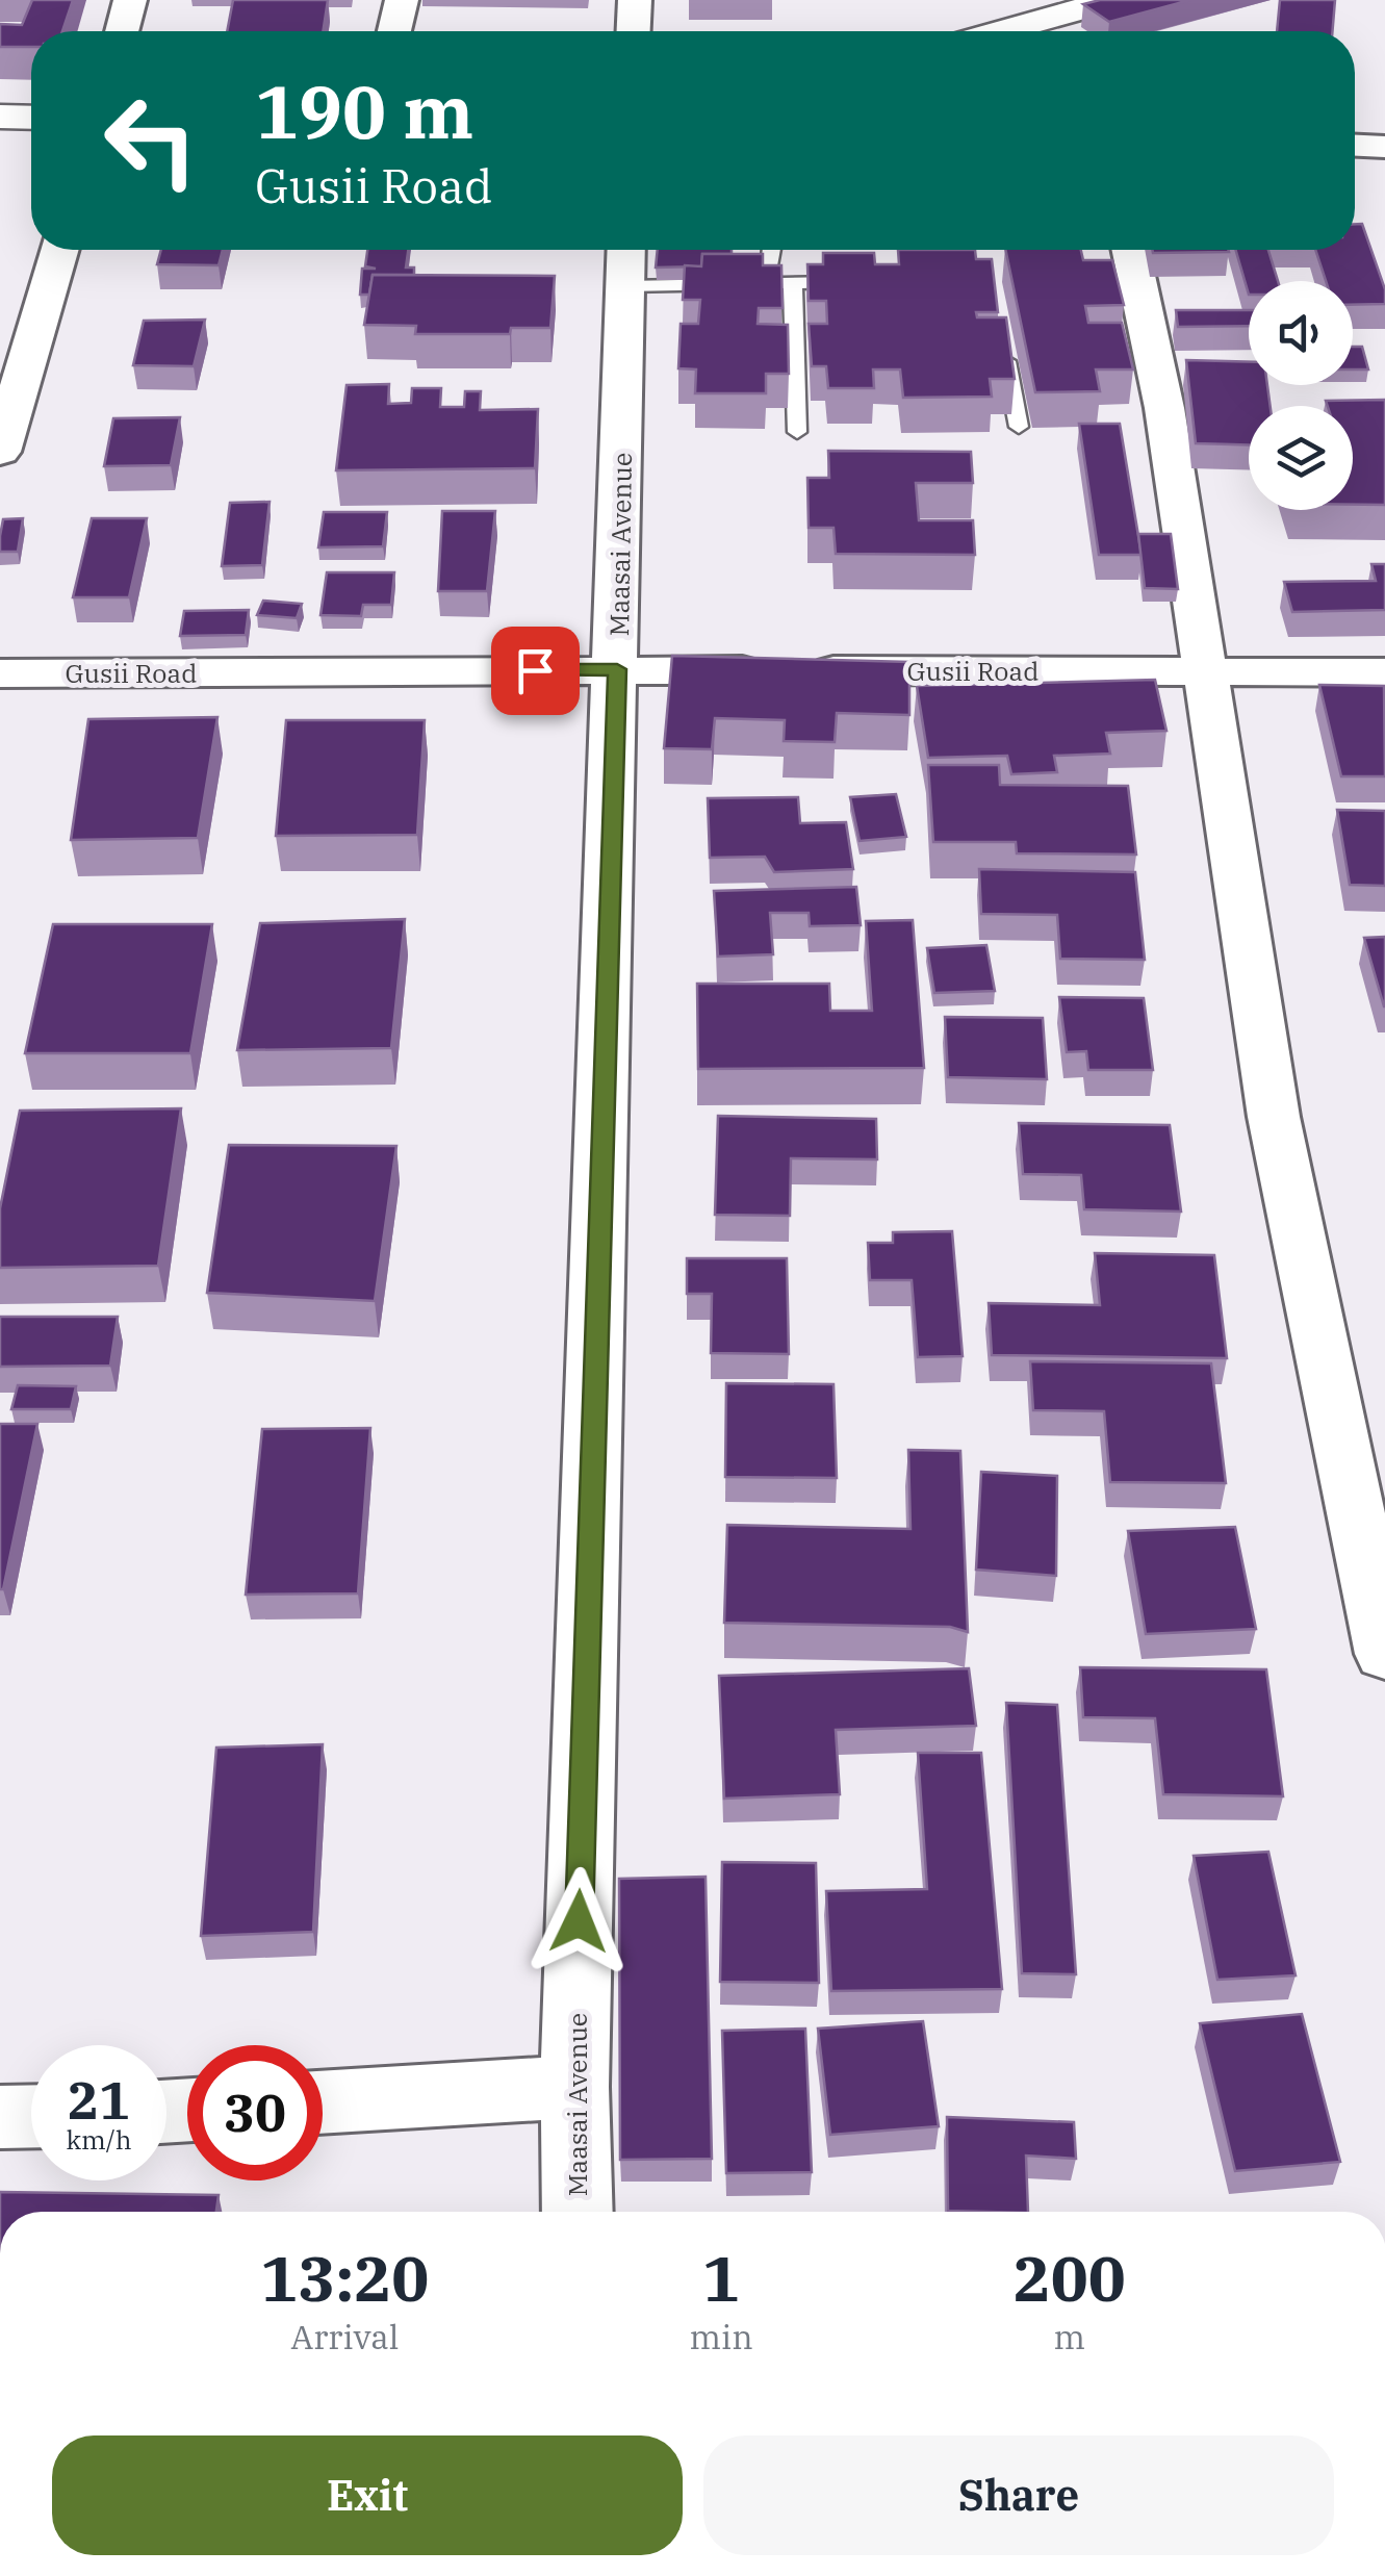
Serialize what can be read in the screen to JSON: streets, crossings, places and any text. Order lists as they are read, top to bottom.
{
  "streets": {
    "street": ["Maasai Avenue", "Gusii Road"]
  },
  "crossings": [
    ["Maasai Avenue", "Gusii Road"]
  ],
  "page": {
    "turn": ["190 m", "Gusii Road"],
    "speed": "21 km/h",
    "limit": "30",
    "eta": [
      "13:20",
      "Arrival",
      "1",
      "min",
      "200",
      "m"
    ],
    "buttons": ["Exit", "Share"]
  }
}
